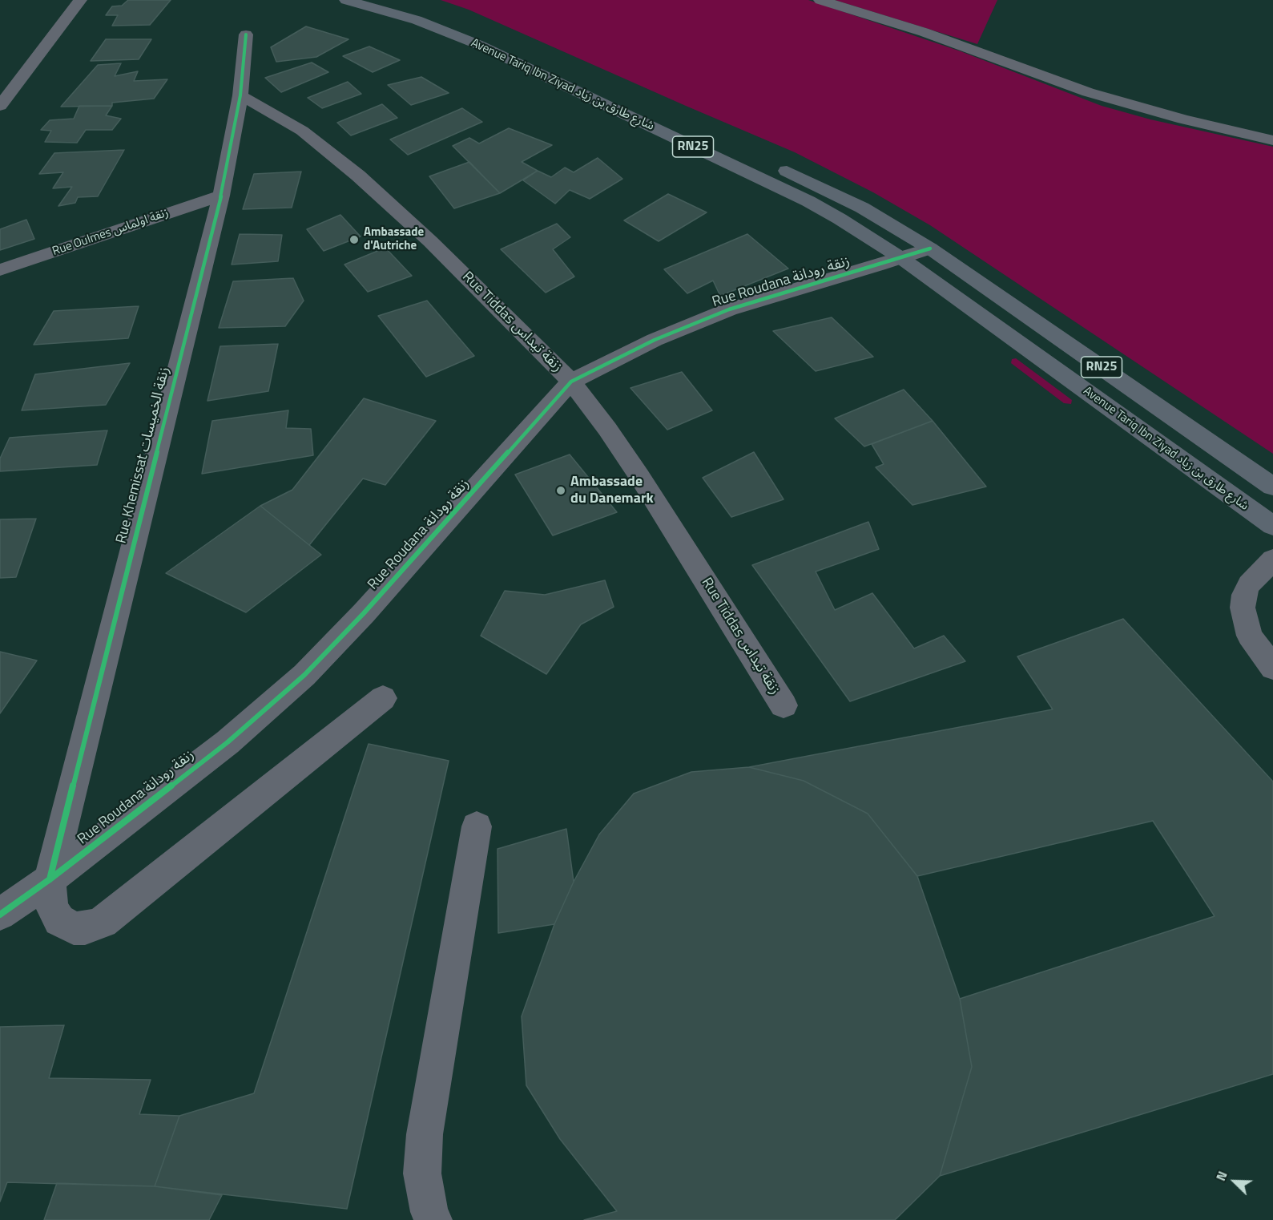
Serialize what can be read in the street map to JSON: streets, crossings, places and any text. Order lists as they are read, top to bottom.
{
  "streets": {
    "main road": ["Avenue Tariq Ibn Ziyad شارع طارق بن زياد", "RN25"],
    "street": [
      "Rue Oulmes زنقة اولماس",
      "Rue Roudana زنقة رودانة",
      "Rue Tiddas زنقة تيداس",
      "Rue Khemissat زنقة الخميسات"
    ]
  },
  "crossings": [
    ["Avenue Tariq Ibn Ziyad شارع طارق بن زياد", "Rue Roudana زنقة رودانة"],
    ["Rue Oulmes زنقة اولماس", "Rue Khemissat زنقة الخميسات"],
    ["Rue Roudana زنقة رودانة", "Rue Tiddas زنقة تيداس"],
    ["Rue Roudana زنقة رودانة", "Rue Khemissat زنقة الخميسات"],
    ["Rue Tiddas زنقة تيداس", "Rue Khemissat زنقة الخميسات"]
  ],
  "places": ["Ambassade d'Autriche", "Ambassade du Danemark"],
  "north": "top left"
}
